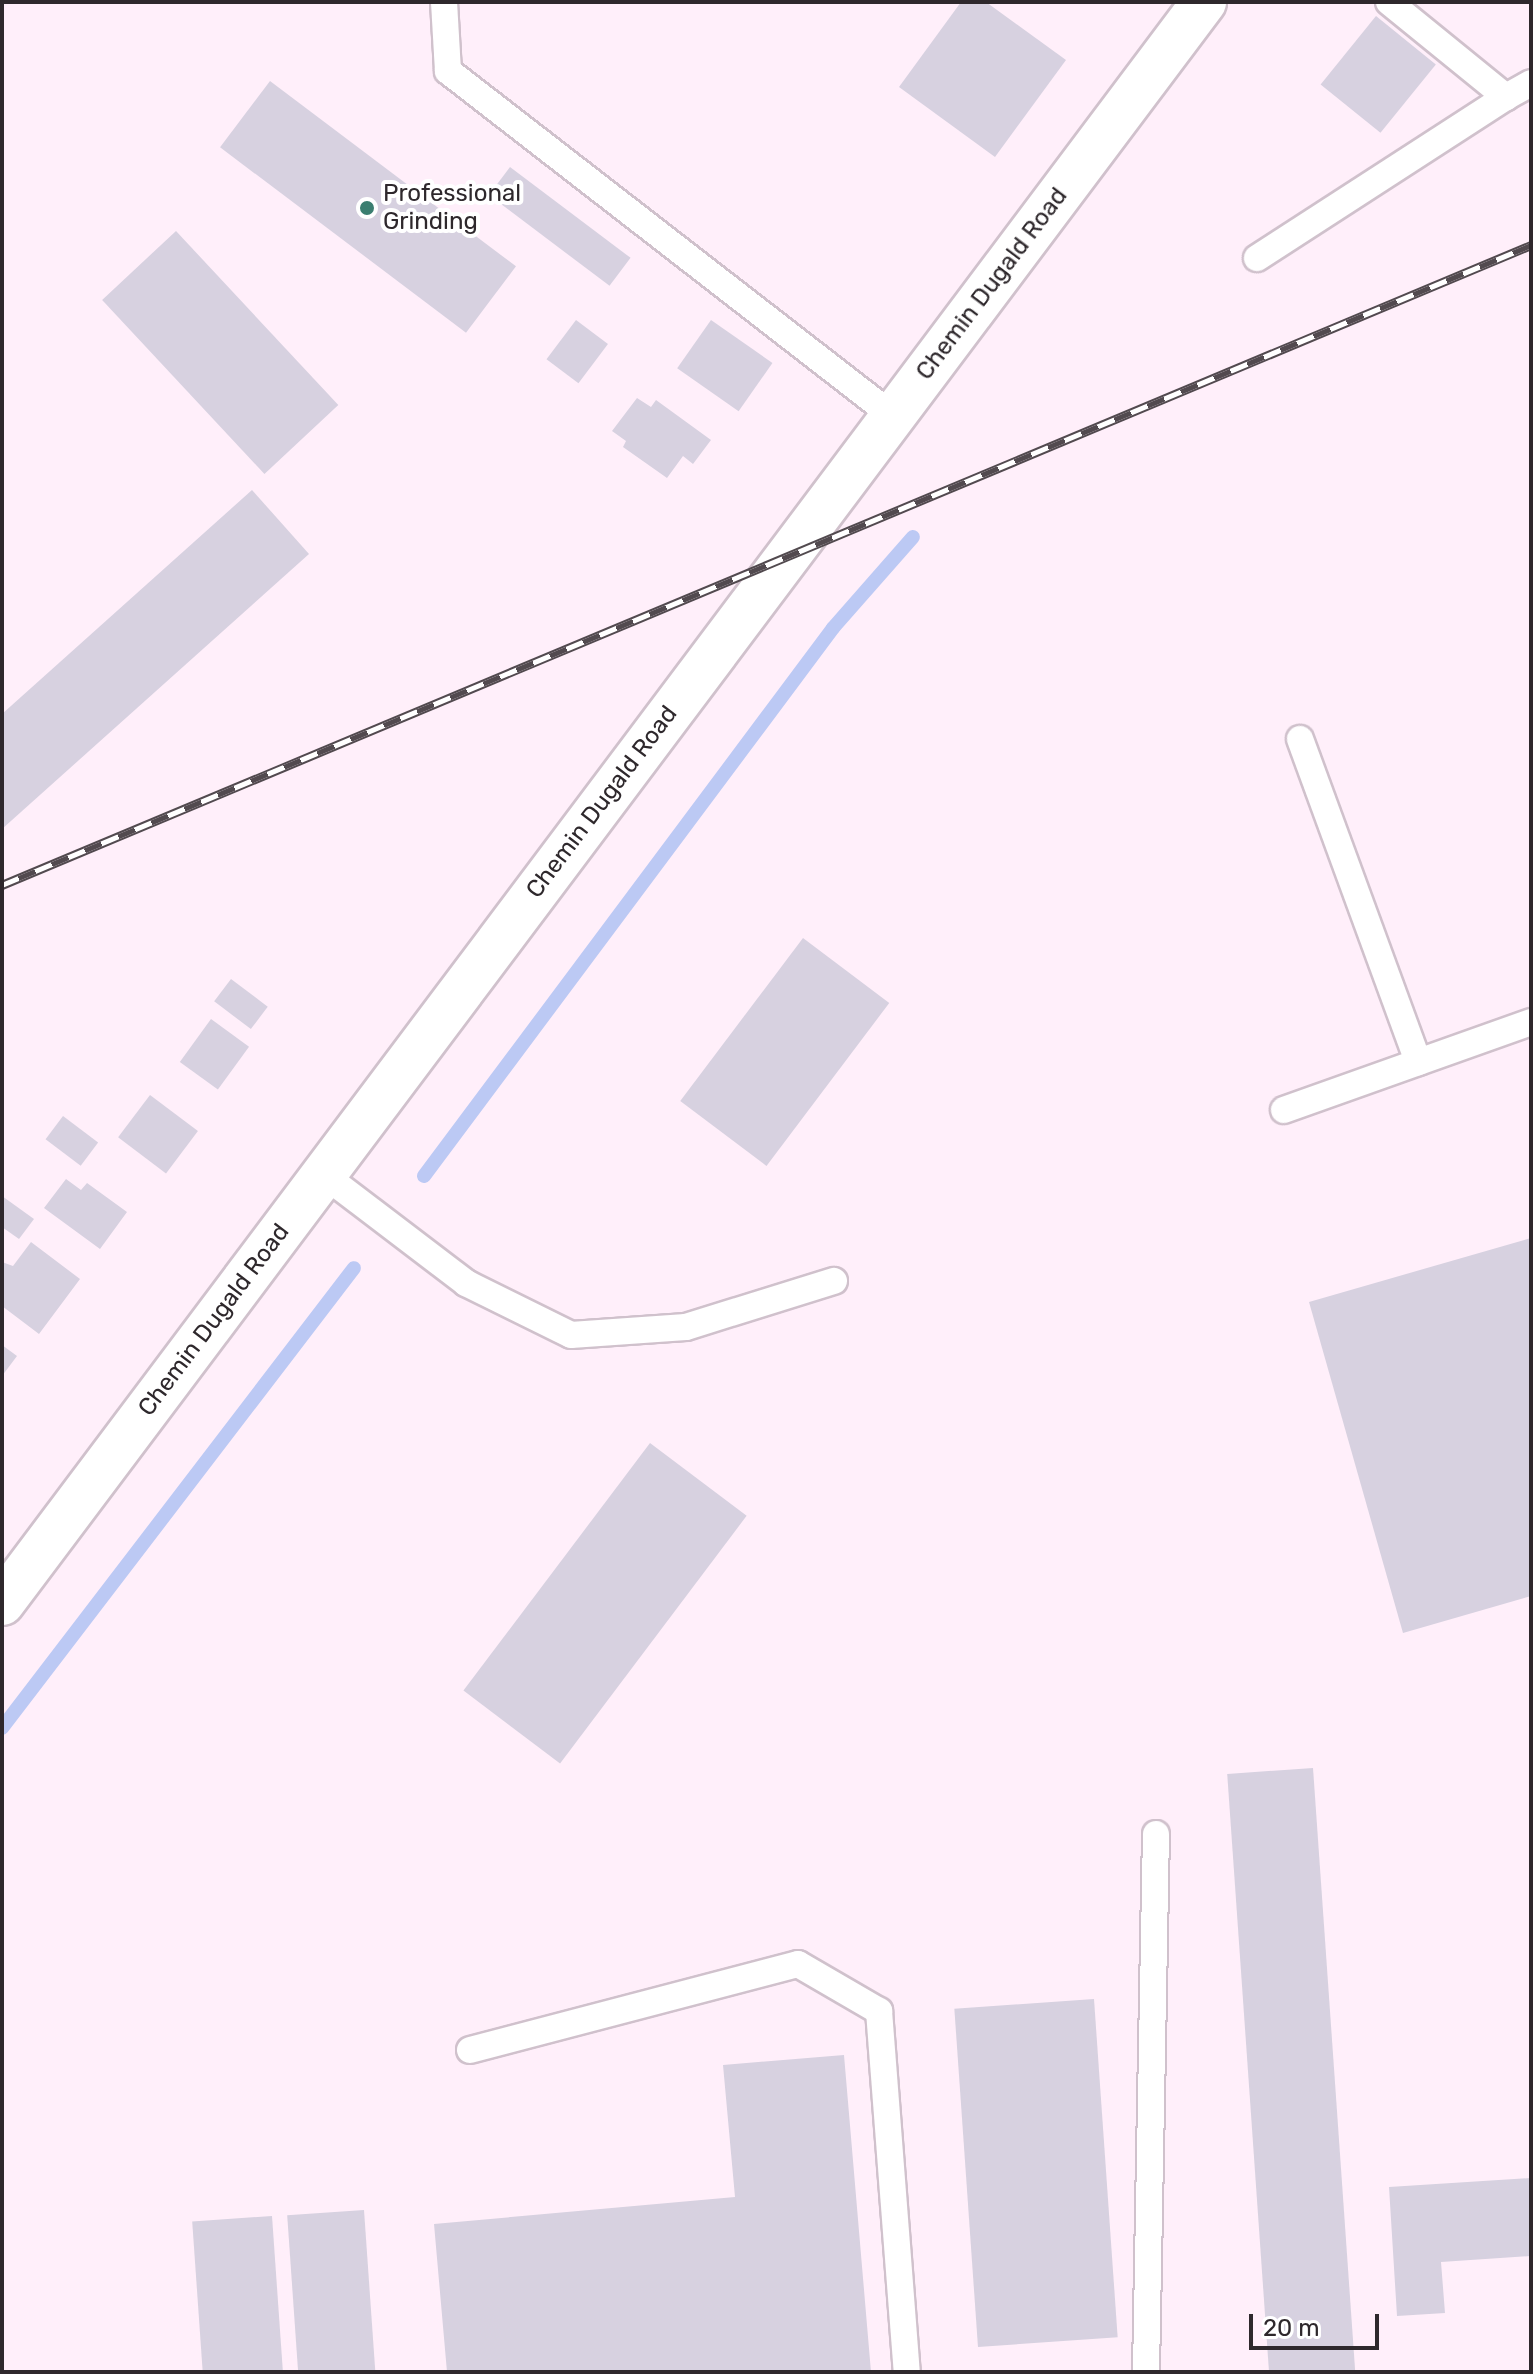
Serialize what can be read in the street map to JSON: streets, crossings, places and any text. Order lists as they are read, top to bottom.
{
  "streets": {
    "street": ["Chemin Dugald Road"]
  },
  "places": ["Professional Grinding"],
  "scale_bar": "20 m"
}
